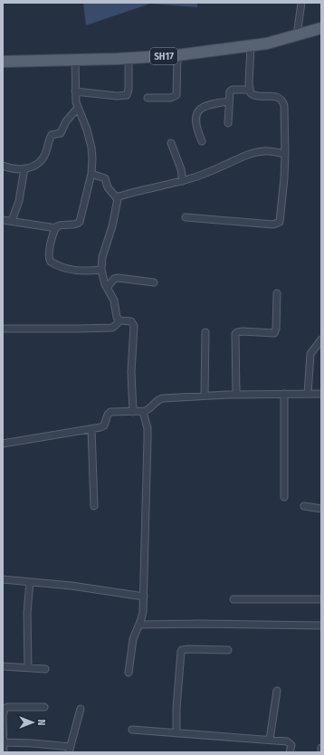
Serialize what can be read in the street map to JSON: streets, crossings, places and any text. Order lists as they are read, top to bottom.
{
  "streets": {
    "main road": ["SH17"]
  },
  "north": "right"
}
